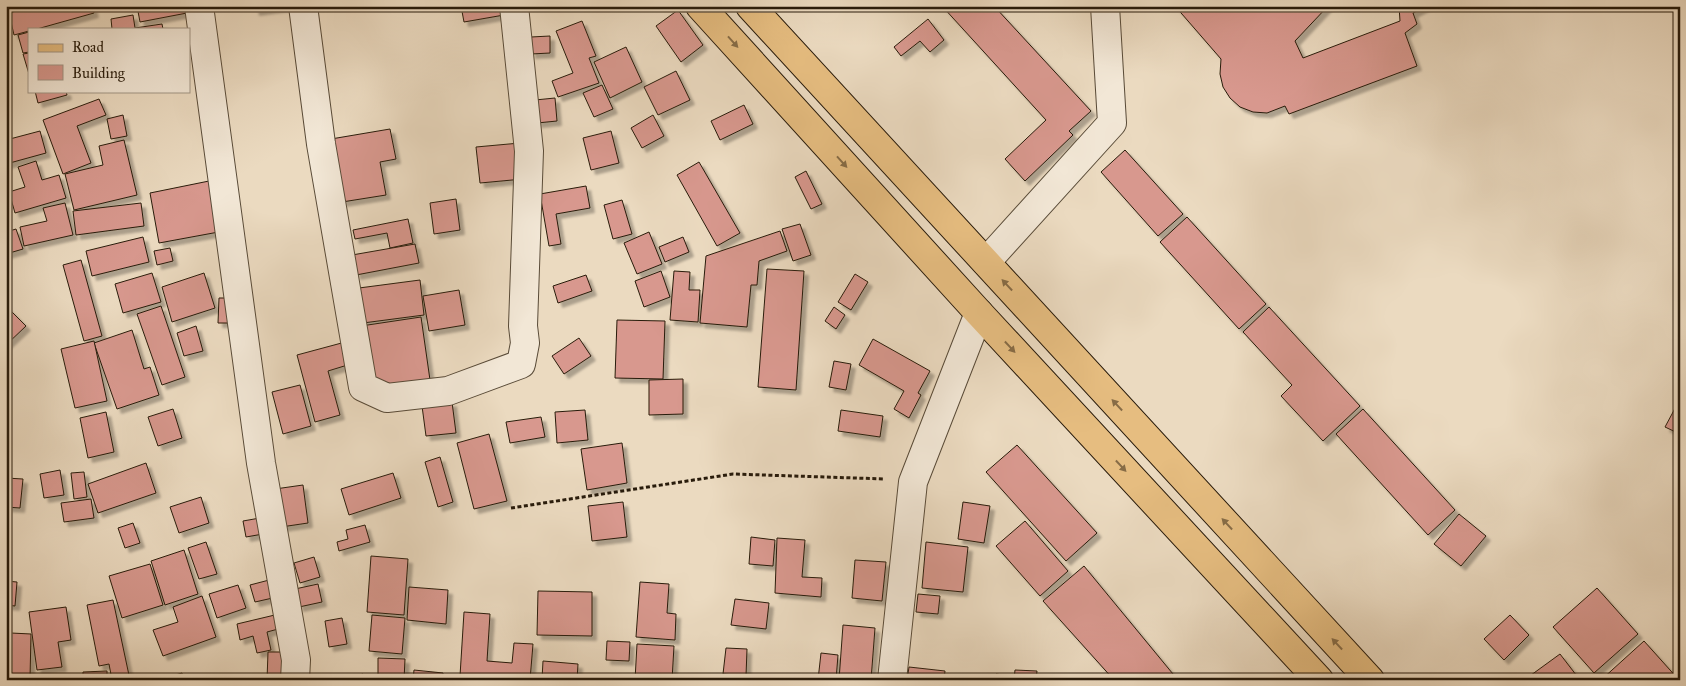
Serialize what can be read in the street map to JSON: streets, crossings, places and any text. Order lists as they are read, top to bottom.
{
  "legend": ["Road", "Building"]
}
